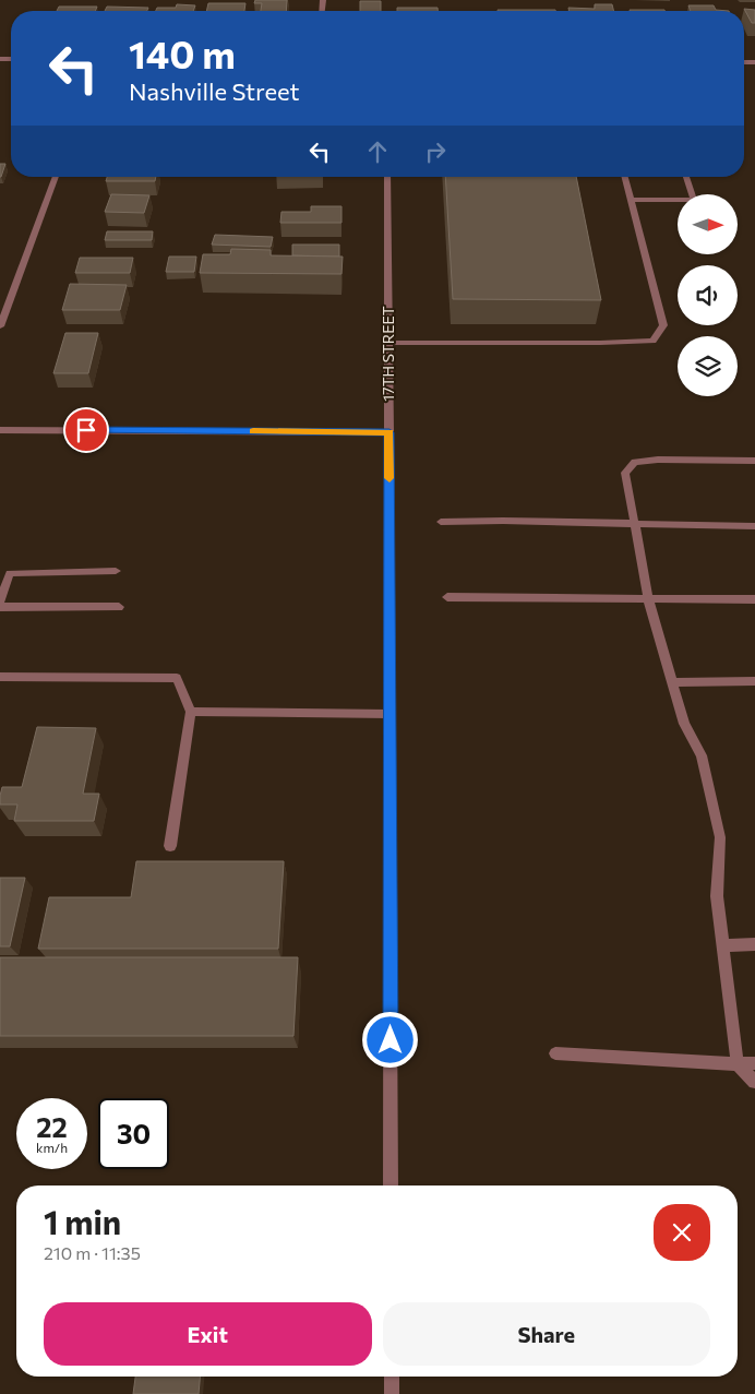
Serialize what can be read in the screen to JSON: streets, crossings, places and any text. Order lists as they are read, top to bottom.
{
  "streets": {
    "street": ["17TH STREET"]
  },
  "north": "right",
  "page": {
    "turn": ["140 m", "Nashville Street"],
    "speed": "22 km/h",
    "limit": "30",
    "heading": ["1 min", "210 m · 11:35"],
    "buttons": ["Exit", "Share"]
  }
}
